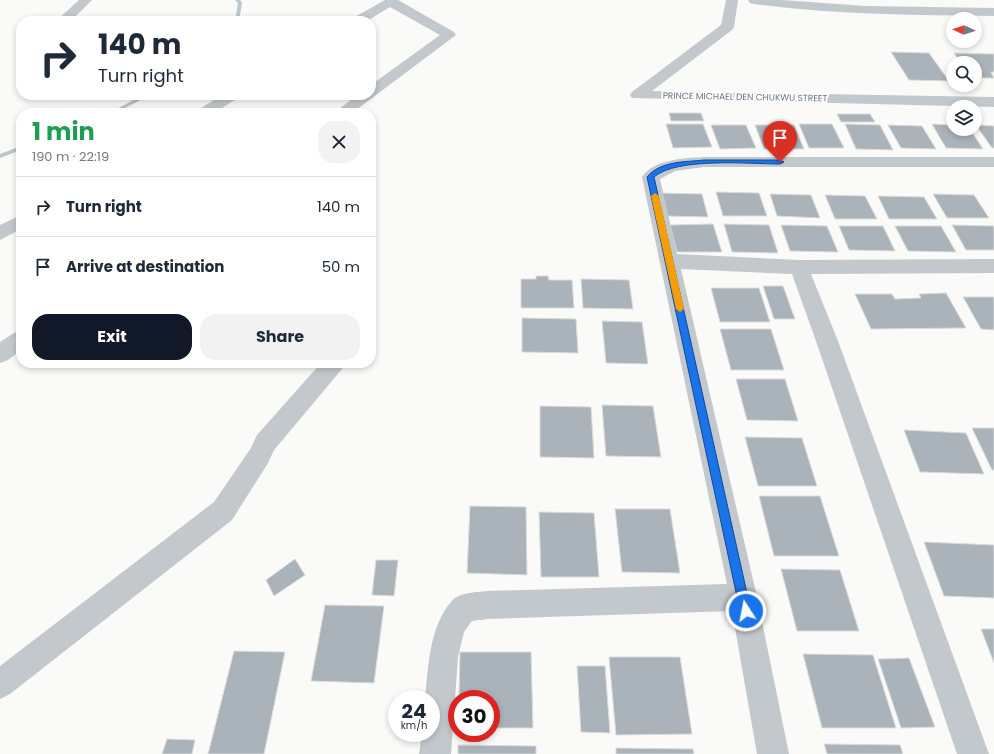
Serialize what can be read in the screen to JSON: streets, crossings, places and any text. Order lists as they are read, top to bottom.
{
  "streets": {
    "street": ["PRINCE MICHAEL DEN CHUKWU STREET"]
  },
  "north": "left",
  "page": {
    "turn": ["140 m", "Turn right"],
    "heading": ["1 min", "190 m · 22:19"],
    "list": [
      {
        "name": "Turn right",
        "value": "140 m"
      },
      {
        "name": "Arrive at destination",
        "value": "50 m"
      }
    ],
    "buttons": ["Exit", "Share"],
    "speed": "24 km/h",
    "limit": "30"
  }
}
